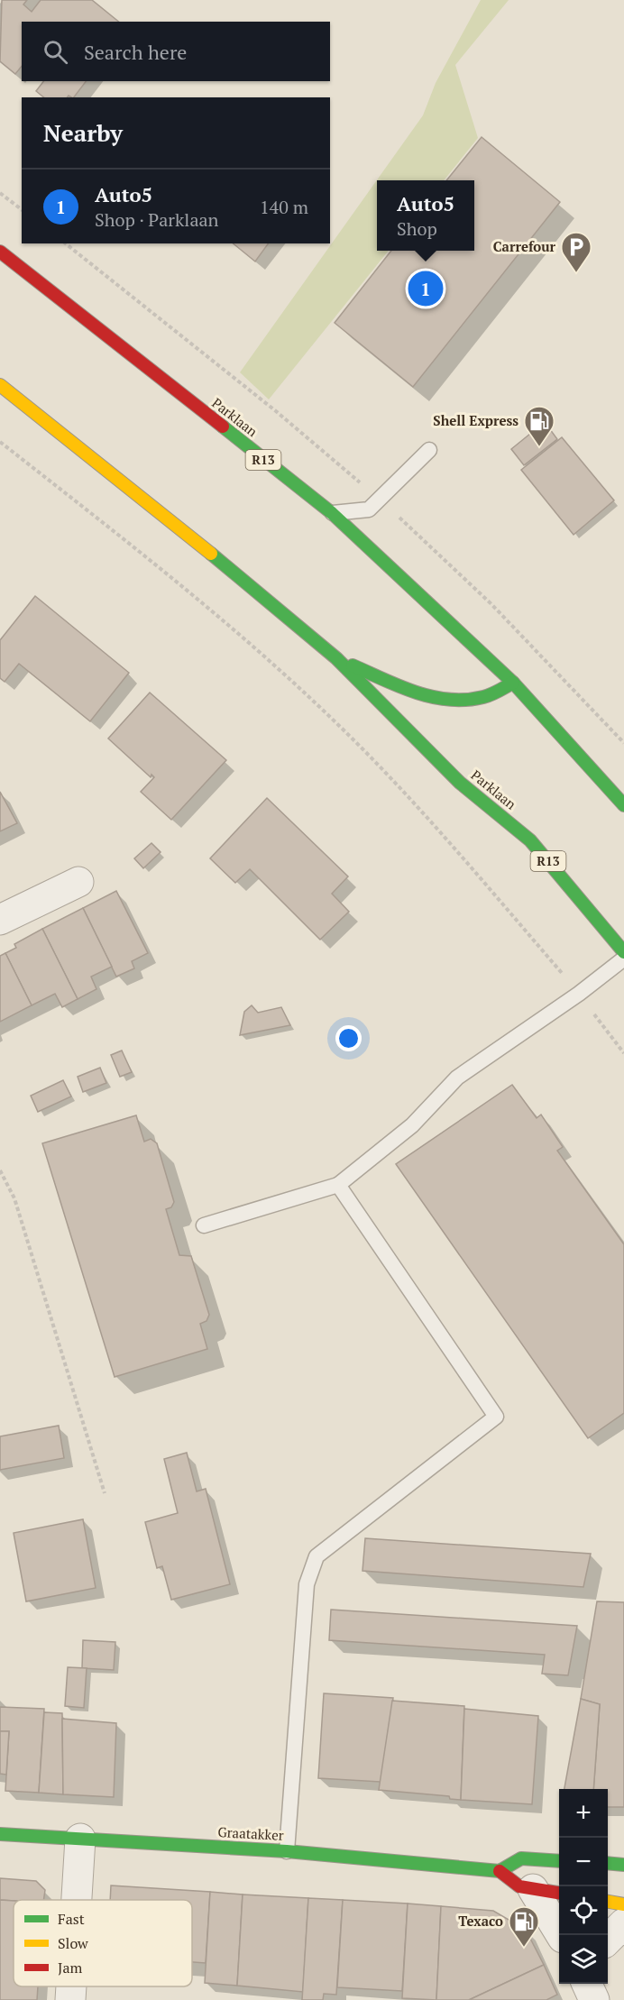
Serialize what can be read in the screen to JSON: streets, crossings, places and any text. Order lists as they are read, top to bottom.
{
  "streets": {
    "main road": ["Parklaan", "R13", "Graatakker"]
  },
  "places": {
    "parking": ["Carrefour"],
    "fuel station": ["Shell Express", "Texaco"]
  },
  "legend": ["Fast", "Slow", "Jam"],
  "page": {
    "search": "Search here",
    "heading": "Nearby",
    "list": [
      {
        "mark": "1",
        "name": "Auto5",
        "note": "Shop · Parklaan",
        "value": "140 m"
      }
    ],
    "popup": ["Auto5", "Shop"],
    "pins": "1",
    "map_buttons": ["+", "−"]
  }
}
